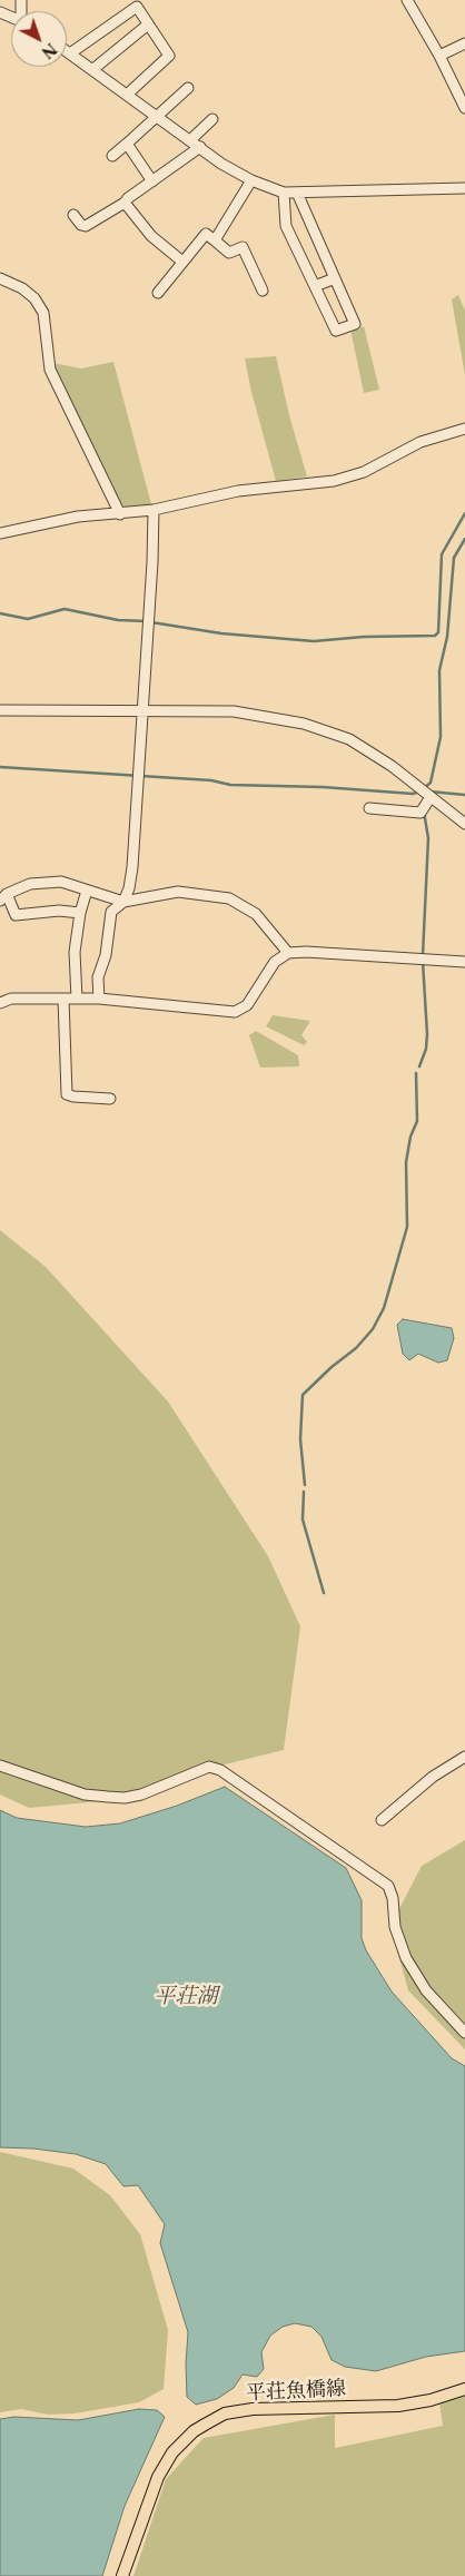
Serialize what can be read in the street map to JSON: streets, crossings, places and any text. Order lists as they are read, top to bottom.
{
  "streets": {
    "main road": ["平荘魚橋線"]
  },
  "water": ["平荘湖"],
  "north": "bottom right"
}
